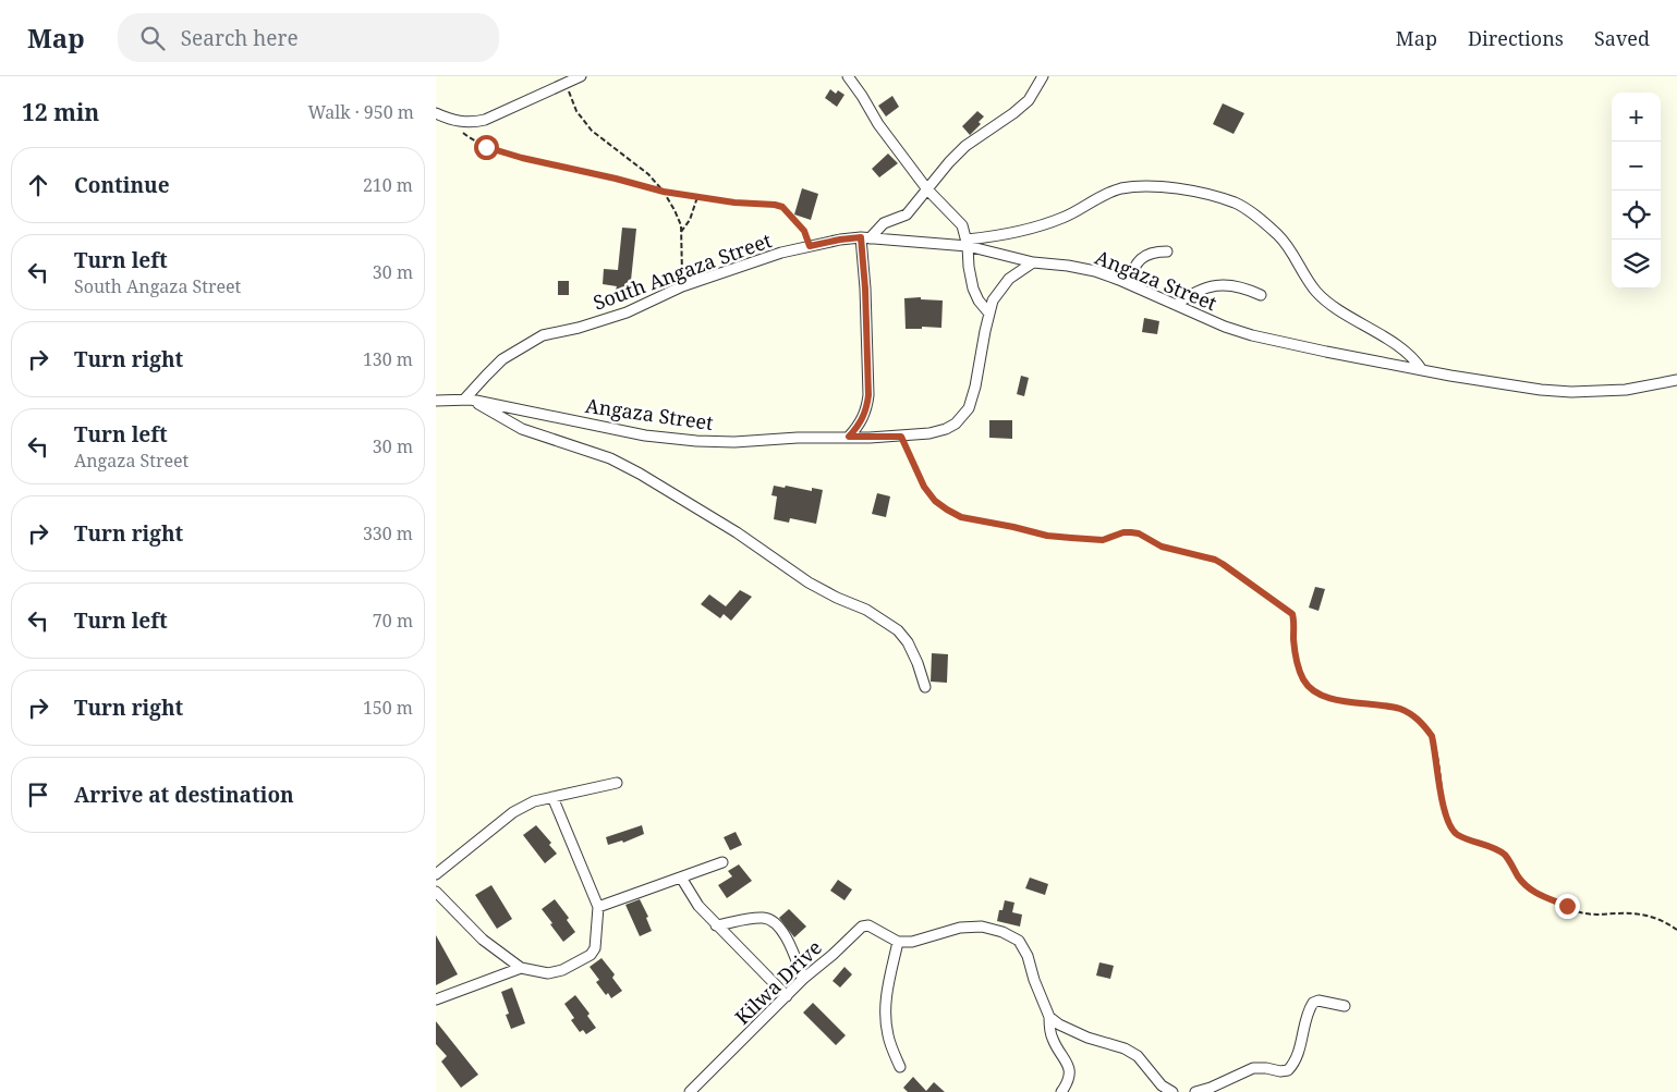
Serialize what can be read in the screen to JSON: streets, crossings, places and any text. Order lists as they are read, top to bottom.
{
  "streets": {
    "street": ["South Angaza Street", "Angaza Street", "Kilwa Drive"]
  },
  "crossings": [
    ["South Angaza Street", "Angaza Street"]
  ],
  "page": {
    "header": "Map",
    "search": "Search here",
    "nav": ["Map", "Directions", "Saved"],
    "heading": ["12 min", "Walk · 950 m"],
    "map_buttons": ["+", "−"],
    "list": [
      ["Continue", "210 m"],
      ["Turn left", "South Angaza Street", "30 m"],
      ["Turn right", "130 m"],
      ["Turn left", "Angaza Street", "30 m"],
      ["Turn right", "330 m"],
      ["Turn left", "70 m"],
      ["Turn right", "150 m"],
      "Arrive at destination"
    ]
  }
}
